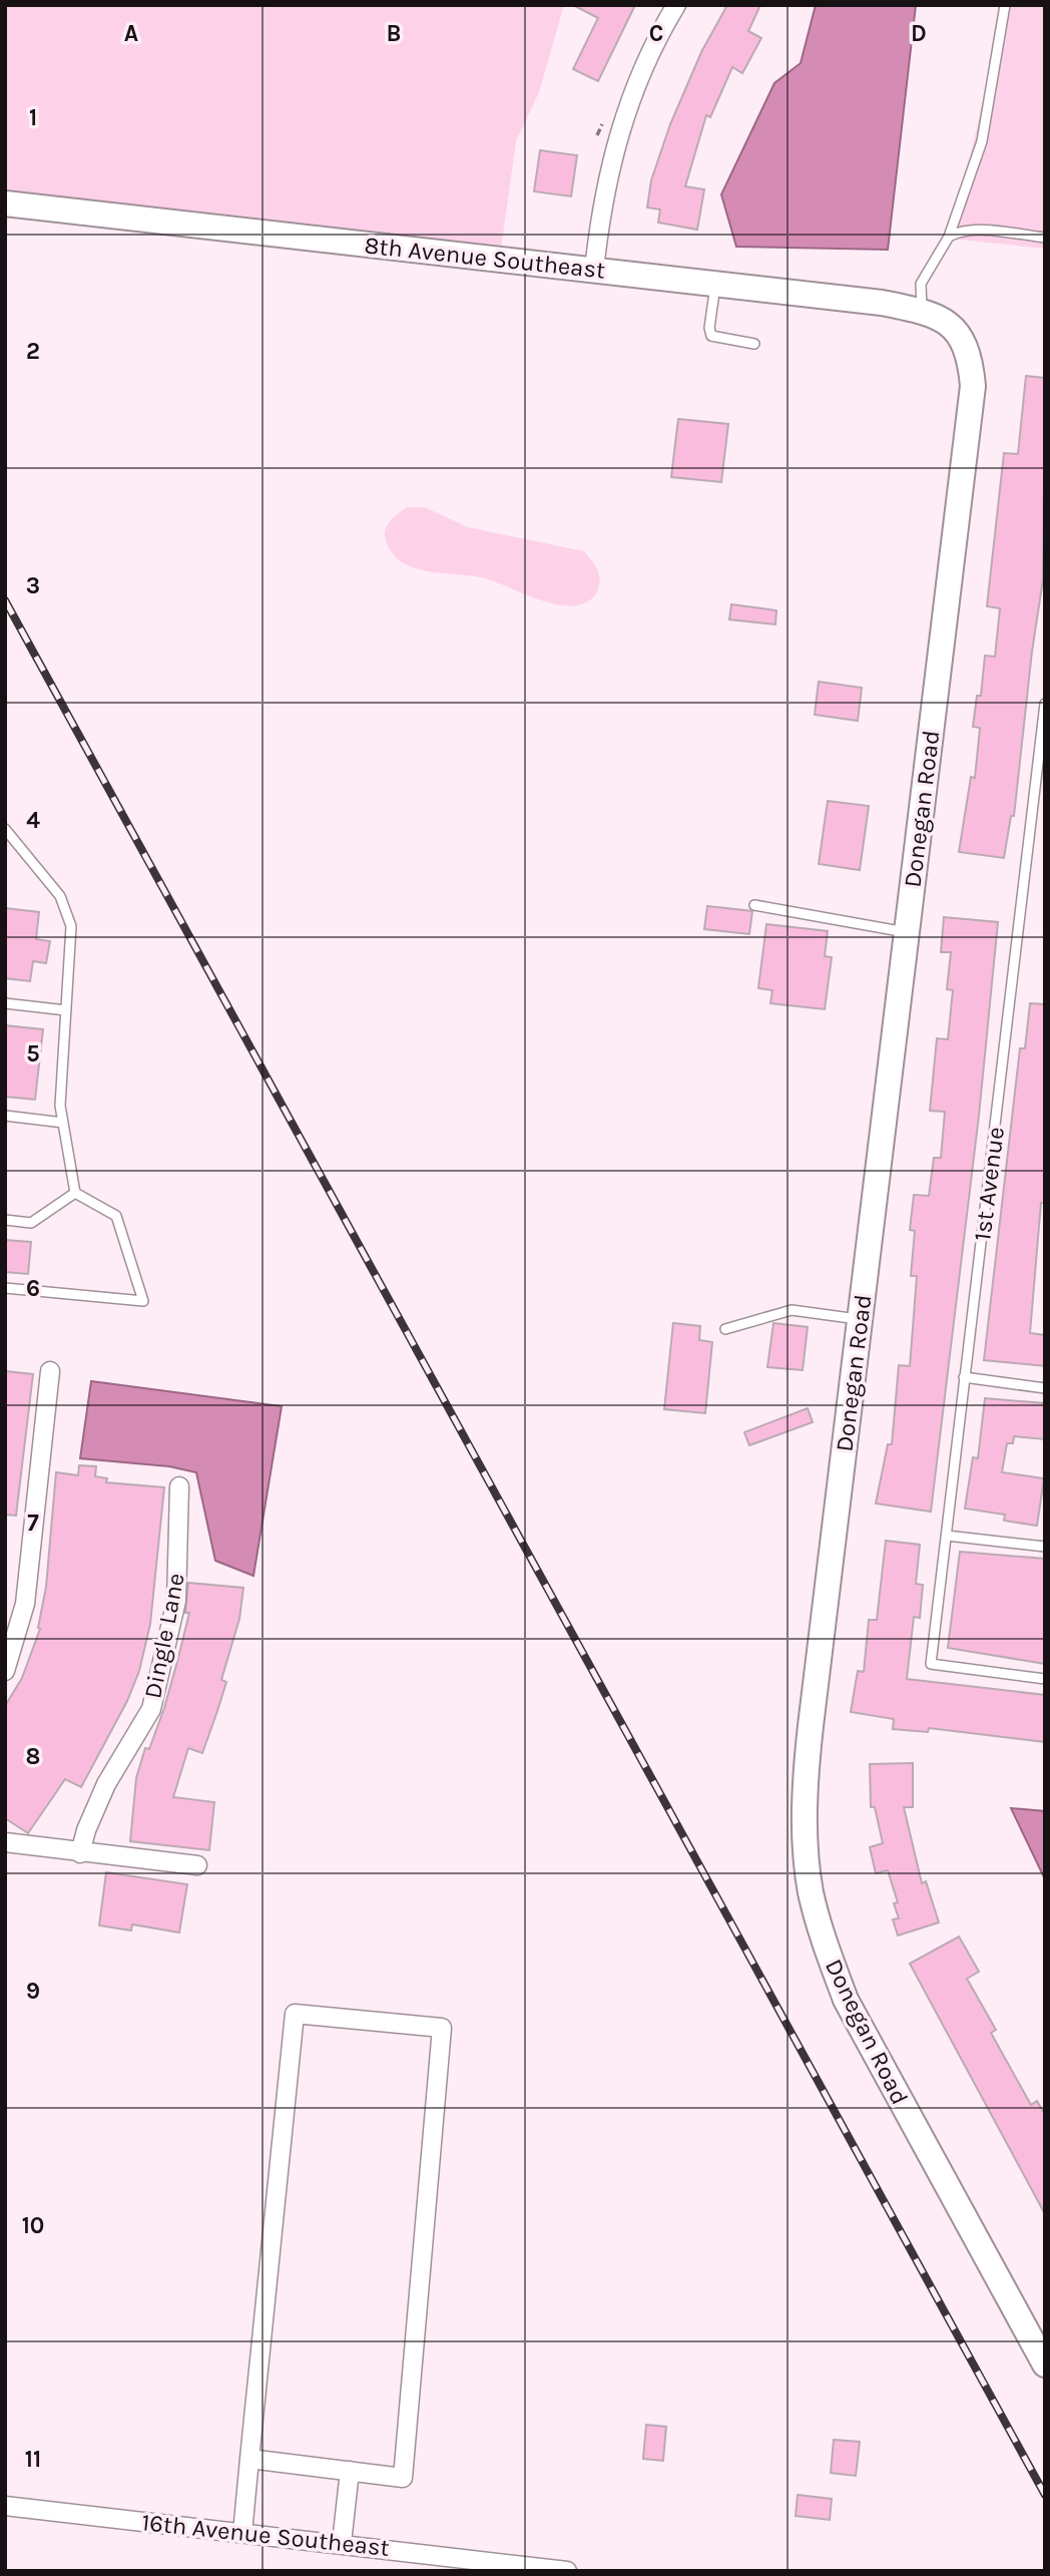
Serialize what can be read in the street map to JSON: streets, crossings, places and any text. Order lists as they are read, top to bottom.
{
  "streets": {
    "street": [
      "8th Avenue Southeast",
      "Donegan Road",
      "Dingle Lane",
      "16th Avenue Southeast"
    ],
    "lane": ["1st Avenue"]
  },
  "crossings": [
    ["8th Avenue Southeast", "Donegan Road"]
  ],
  "grid": {
    "columns": [
      "A",
      "B",
      "C",
      "D"
    ],
    "rows": [
      "1",
      "2",
      "3",
      "4",
      "5",
      "6",
      "7",
      "8",
      "9",
      "10",
      "11"
    ]
  }
}
